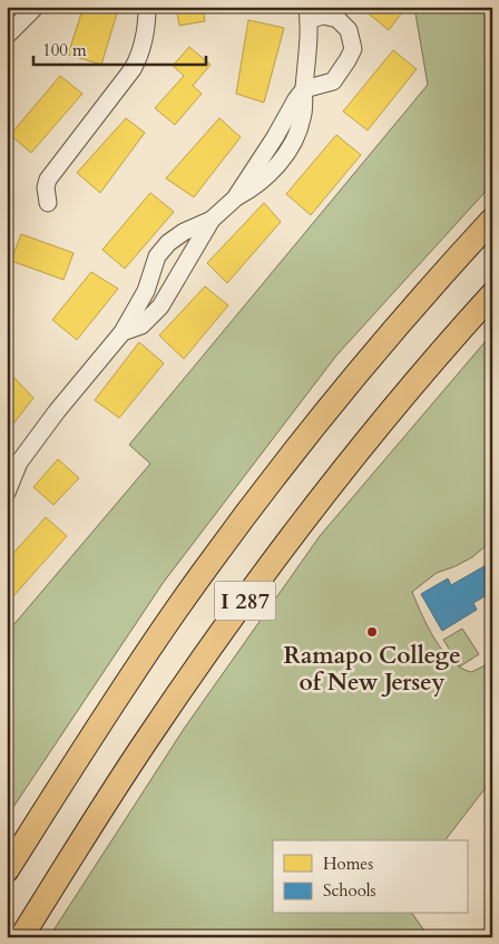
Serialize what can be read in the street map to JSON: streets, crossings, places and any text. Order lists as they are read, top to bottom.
{
  "streets": {
    "highway": ["I 287"]
  },
  "places": ["Ramapo College of New Jersey"],
  "legend": ["Homes", "Schools"],
  "scale_bar": "100 m"
}
